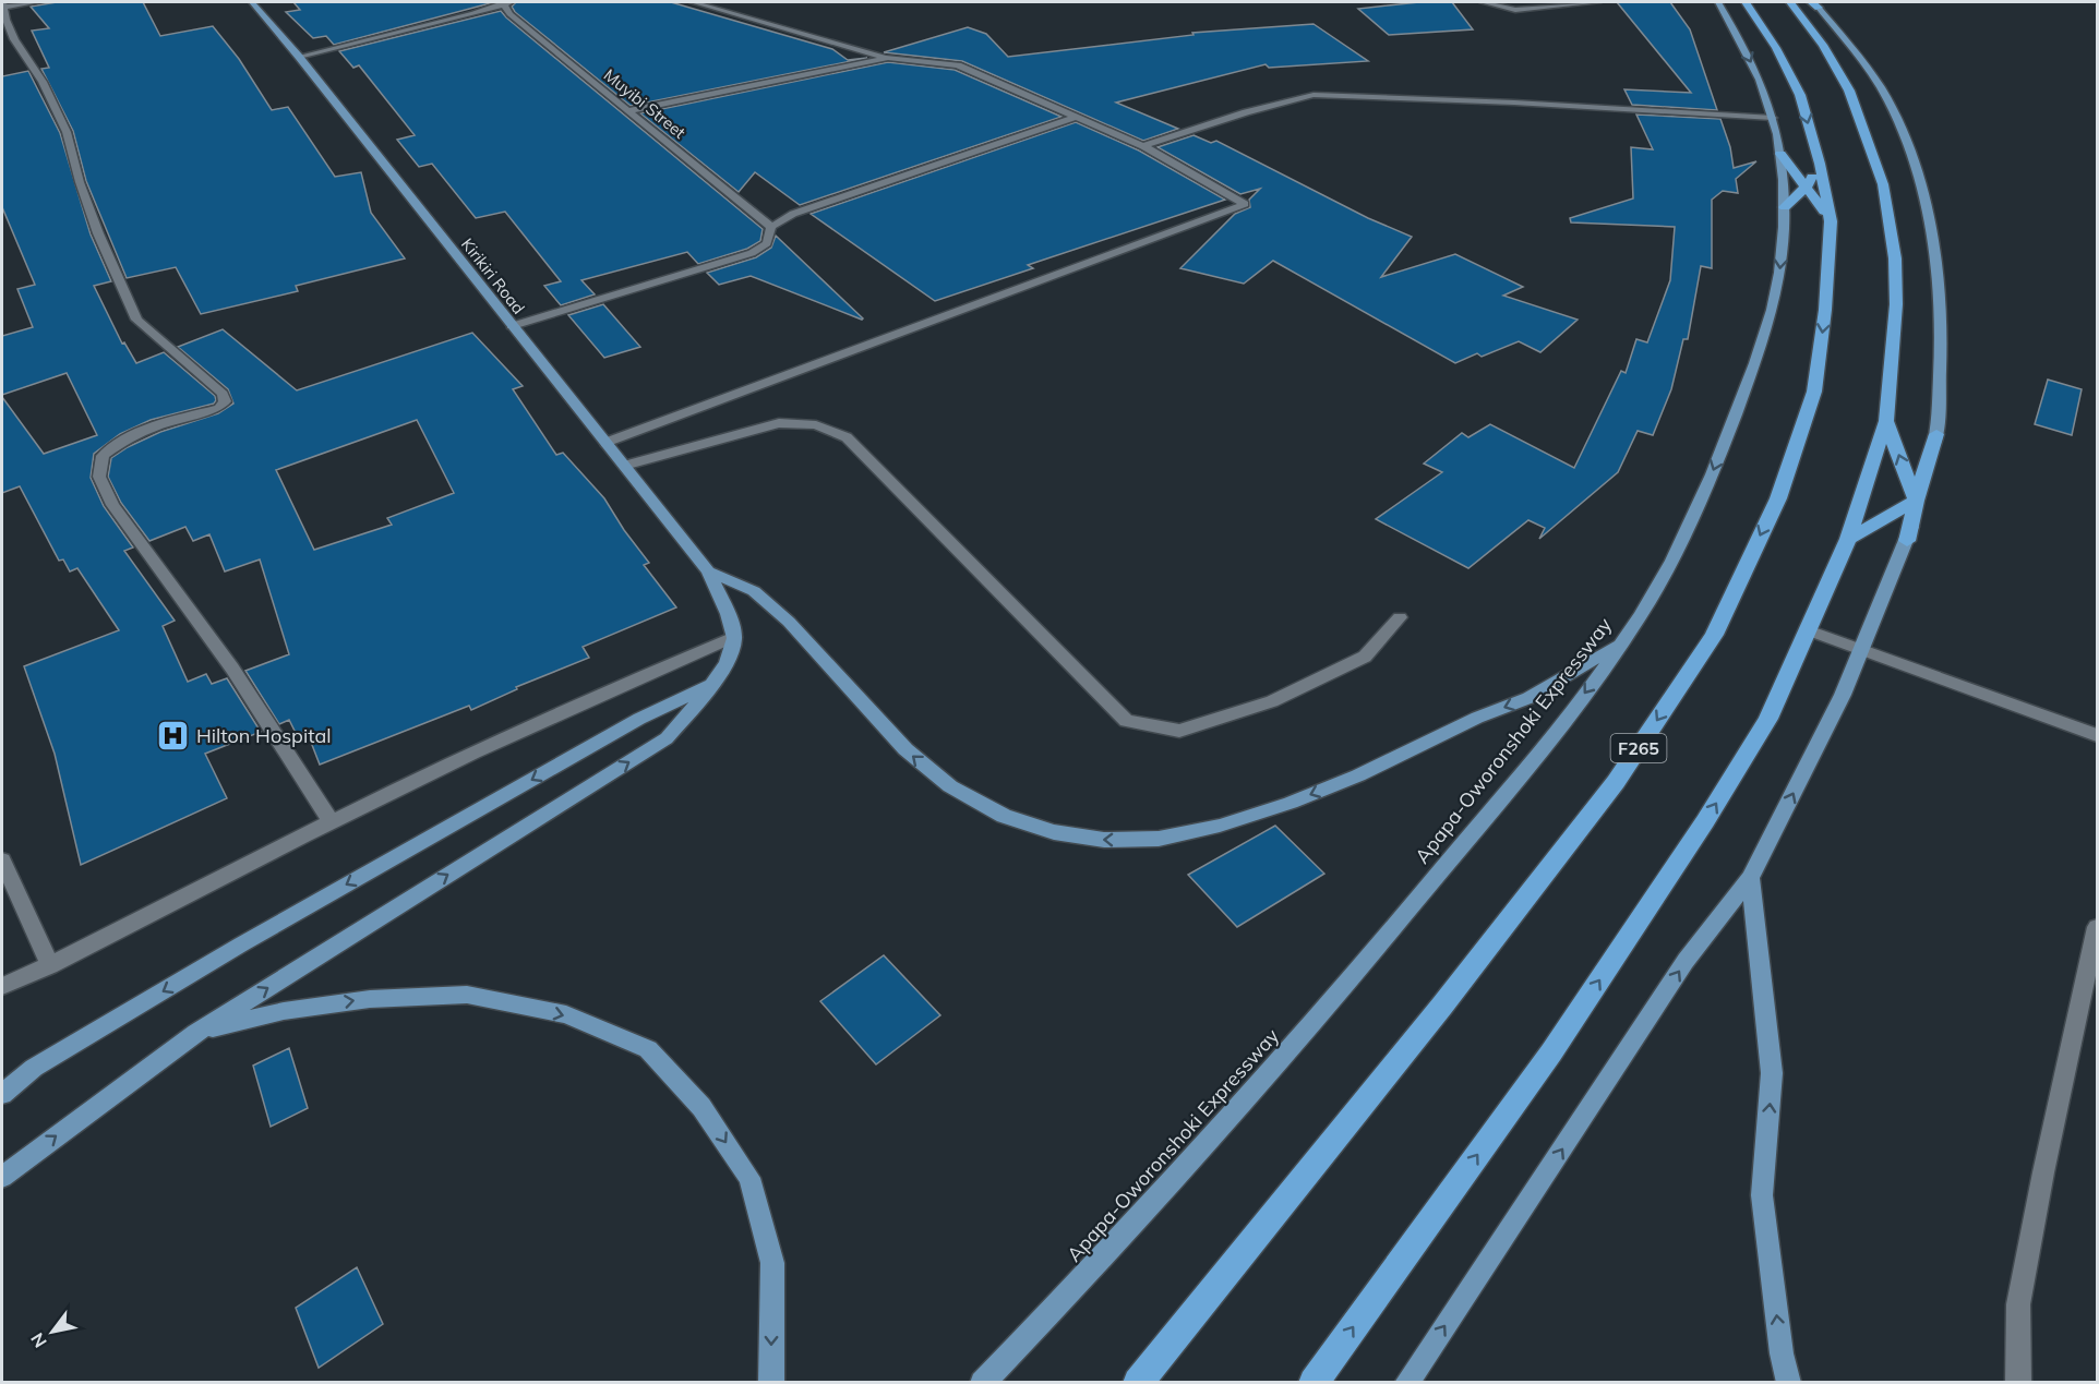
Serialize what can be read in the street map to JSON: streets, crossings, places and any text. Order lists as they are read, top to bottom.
{
  "streets": {
    "highway": ["F265"],
    "main road": ["Kirikiri Road", "Apapa-Oworonshoki Expressway"],
    "street": ["Muyibi Street"]
  },
  "one_way": ["Apapa-Oworonshoki Expressway"],
  "places": {
    "hospital": ["Hilton Hospital"]
  },
  "north": "bottom left"
}
